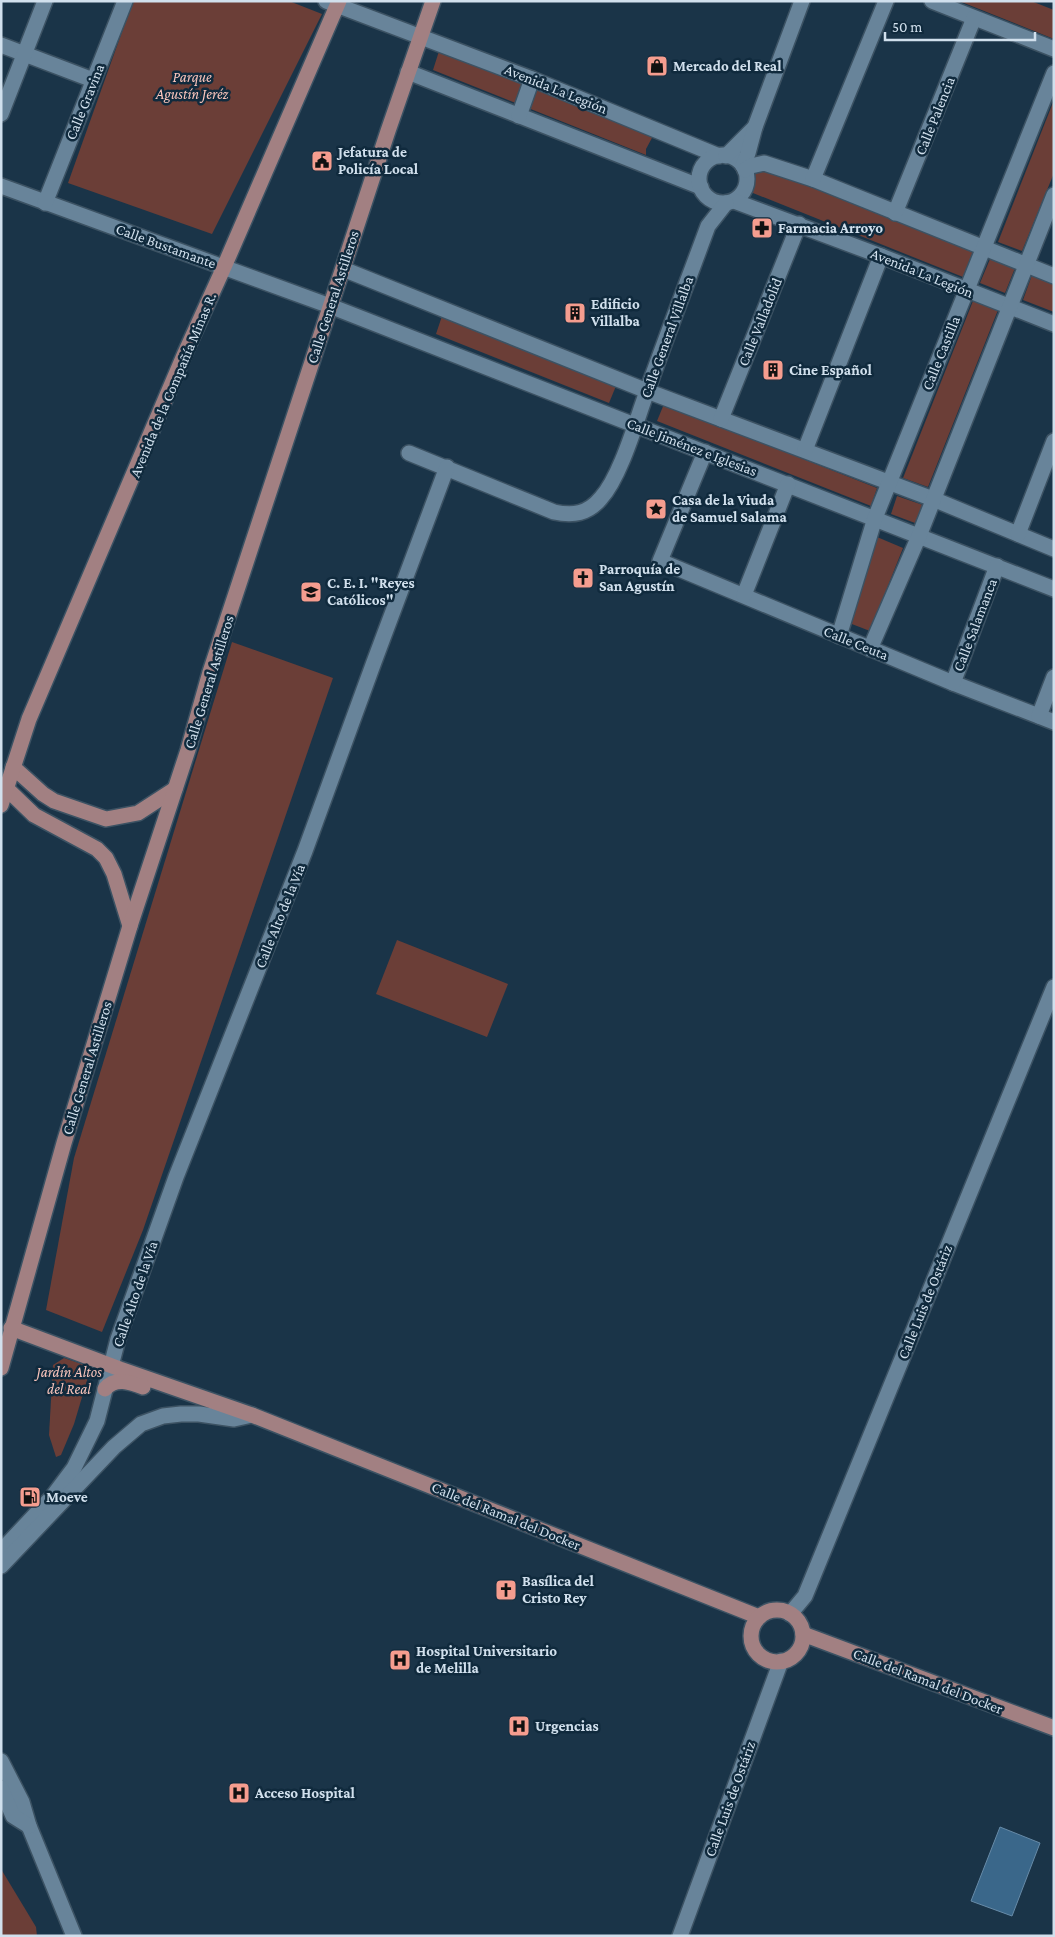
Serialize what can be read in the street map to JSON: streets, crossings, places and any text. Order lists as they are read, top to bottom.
{
  "streets": {
    "main road": ["Calle General Astilleros", "Avenida de la Compañía Minas R.", "Calle del Ramal del Docker"],
    "street": [
      "Avenida La Legión",
      "Calle Gravina",
      "Calle Palencia",
      "Calle Bustamante",
      "Calle Valladolid",
      "Calle General Villalba",
      "Calle Castilla",
      "Calle Jiménez e Iglesias",
      "Calle Salamanca",
      "Calle Ceuta",
      "Calle Alto de la Vía",
      "Calle Luis de Ostáriz"
    ]
  },
  "crossings": [
    ["Avenida La Legión", "Calle General Astilleros"],
    ["Avenida La Legión", "Calle Valladolid"],
    ["Avenida La Legión", "Calle General Villalba"],
    ["Avenida La Legión", "Calle Castilla"],
    ["Avenida La Legión", "Avenida de la Compañía Minas R."],
    ["Calle Gravina", "Calle Bustamante"],
    ["Calle Bustamante", "Calle General Astilleros"],
    ["Calle Bustamante", "Avenida de la Compañía Minas R."],
    ["Calle Bustamante", "Calle Jiménez e Iglesias"],
    ["Calle General Astilleros", "Calle Jiménez e Iglesias"],
    ["Calle General Astilleros", "Calle del Ramal del Docker"],
    ["Calle General Villalba", "Calle Jiménez e Iglesias"],
    ["Calle General Villalba", "Calle Alto de la Vía"],
    ["Calle Castilla", "Calle Jiménez e Iglesias"],
    ["Calle Castilla", "Calle Ceuta"],
    ["Calle Jiménez e Iglesias", "Calle Salamanca"],
    ["Calle Jiménez e Iglesias", "Calle Ceuta"],
    ["Calle Salamanca", "Calle Ceuta"],
    ["Calle Alto de la Vía", "Calle del Ramal del Docker"],
    ["Calle Luis de Ostáriz", "Calle del Ramal del Docker"]
  ],
  "parks": ["Parque Agustín Jeréz", "Jardín Altos del Real"],
  "places": {
    "shop": ["Mercado del Real"],
    "public building": ["Jefatura de Policía Local"],
    "pharmacy": ["Farmacia Arroyo"],
    "building": ["Edificio Villalba", "Cine Español"],
    "place": ["Casa de la Viuda de Samuel Salama"],
    "church": ["Parroquía de San Agustín", "Basílica del Cristo Rey"],
    "school or university": ["C. E. I. \"Reyes Católicos\""],
    "fuel station": ["Moeve"],
    "hospital": ["Hospital Universitario de Melilla", "Urgencias", "Acceso Hospital"]
  },
  "scale_bar": "50 m"
}
